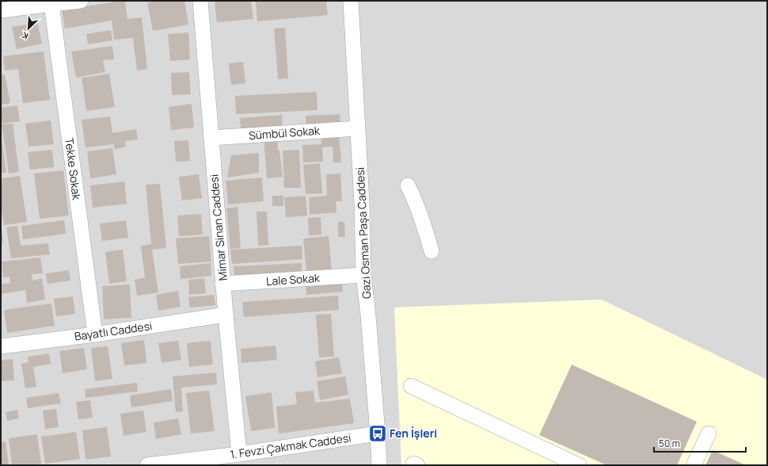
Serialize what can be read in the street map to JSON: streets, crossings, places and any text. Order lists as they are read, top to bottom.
{
  "streets": {
    "street": [
      "Sümbül Sokak",
      "Tekke Sokak",
      "Mimar Sinan Caddesi",
      "Gazi Osman Paşa Caddesi",
      "Lale Sokak",
      "Bayatlı Caddesi",
      "1. Fevzi Çakmak Caddesi"
    ]
  },
  "crossings": [
    ["Sümbül Sokak", "Mimar Sinan Caddesi"],
    ["Sümbül Sokak", "Gazi Osman Paşa Caddesi"],
    ["Tekke Sokak", "Bayatlı Caddesi"],
    ["Mimar Sinan Caddesi", "Lale Sokak"],
    ["Mimar Sinan Caddesi", "Bayatlı Caddesi"],
    ["Mimar Sinan Caddesi", "1. Fevzi Çakmak Caddesi"],
    ["Gazi Osman Paşa Caddesi", "Lale Sokak"],
    ["Gazi Osman Paşa Caddesi", "1. Fevzi Çakmak Caddesi"]
  ],
  "places": {
    "bus stop": ["Fen İşleri"]
  },
  "scale_bar": "50 m",
  "north": "bottom left"
}
